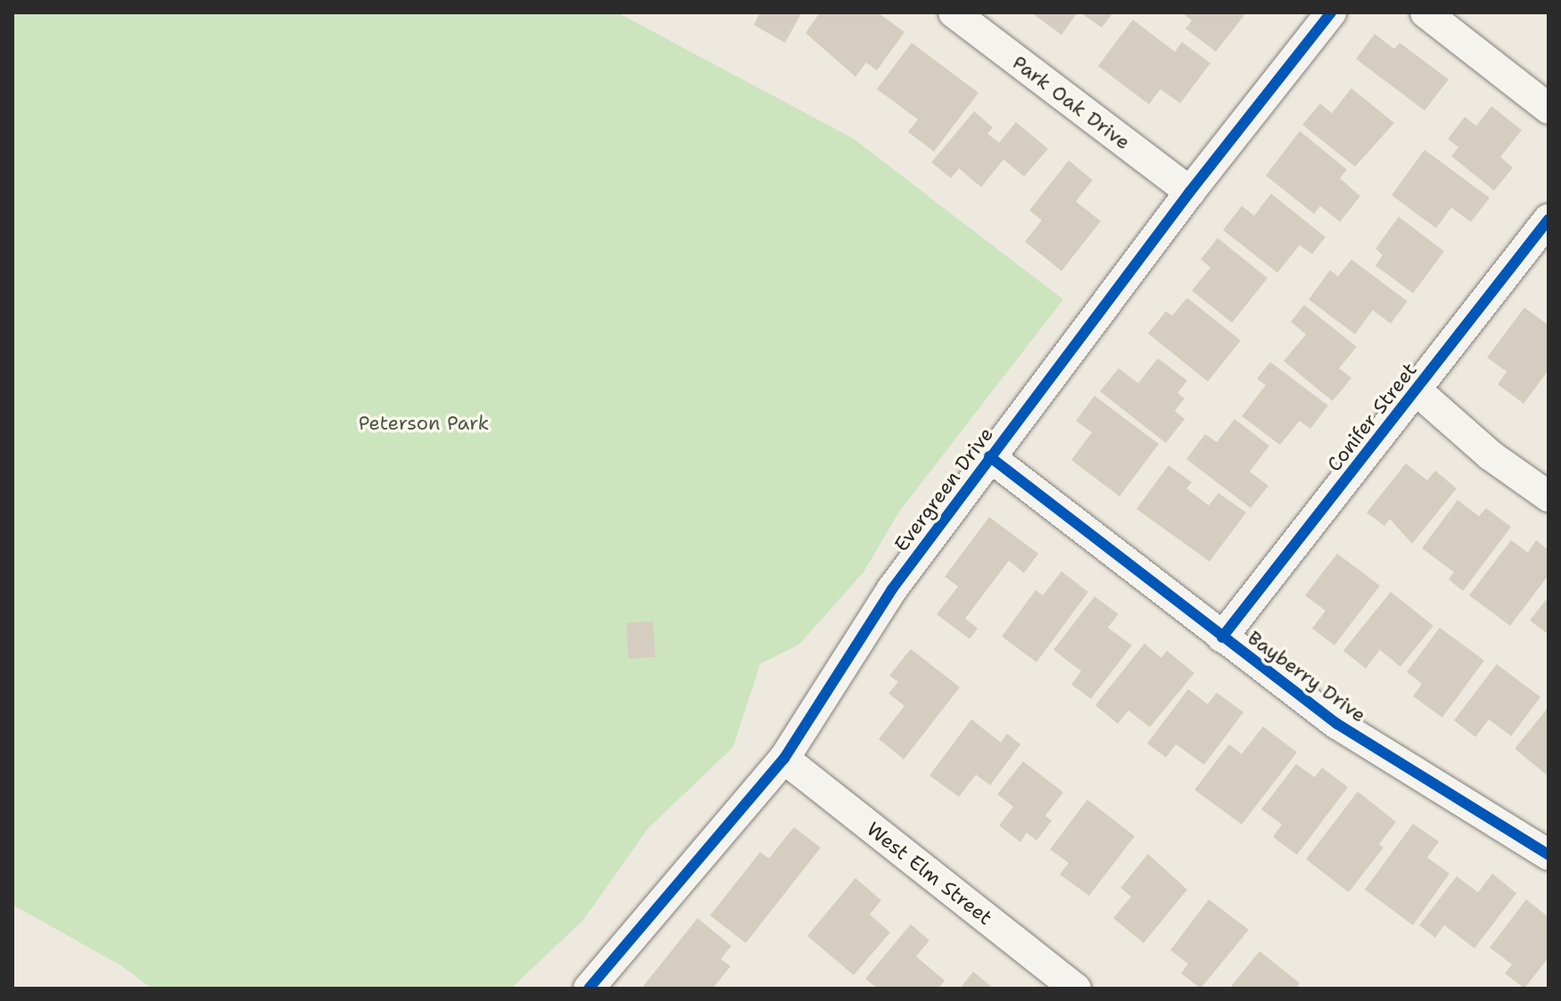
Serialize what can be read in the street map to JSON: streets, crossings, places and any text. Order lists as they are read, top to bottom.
{
  "streets": {
    "street": [
      "Park Oak Drive",
      "Conifer Street",
      "Evergreen Drive",
      "Bayberry Drive",
      "West Elm Street"
    ]
  },
  "crossings": [
    ["Park Oak Drive", "Evergreen Drive"],
    ["Conifer Street", "Bayberry Drive"],
    ["Evergreen Drive", "Bayberry Drive"],
    ["Evergreen Drive", "West Elm Street"]
  ],
  "parks": ["Peterson Park"]
}
